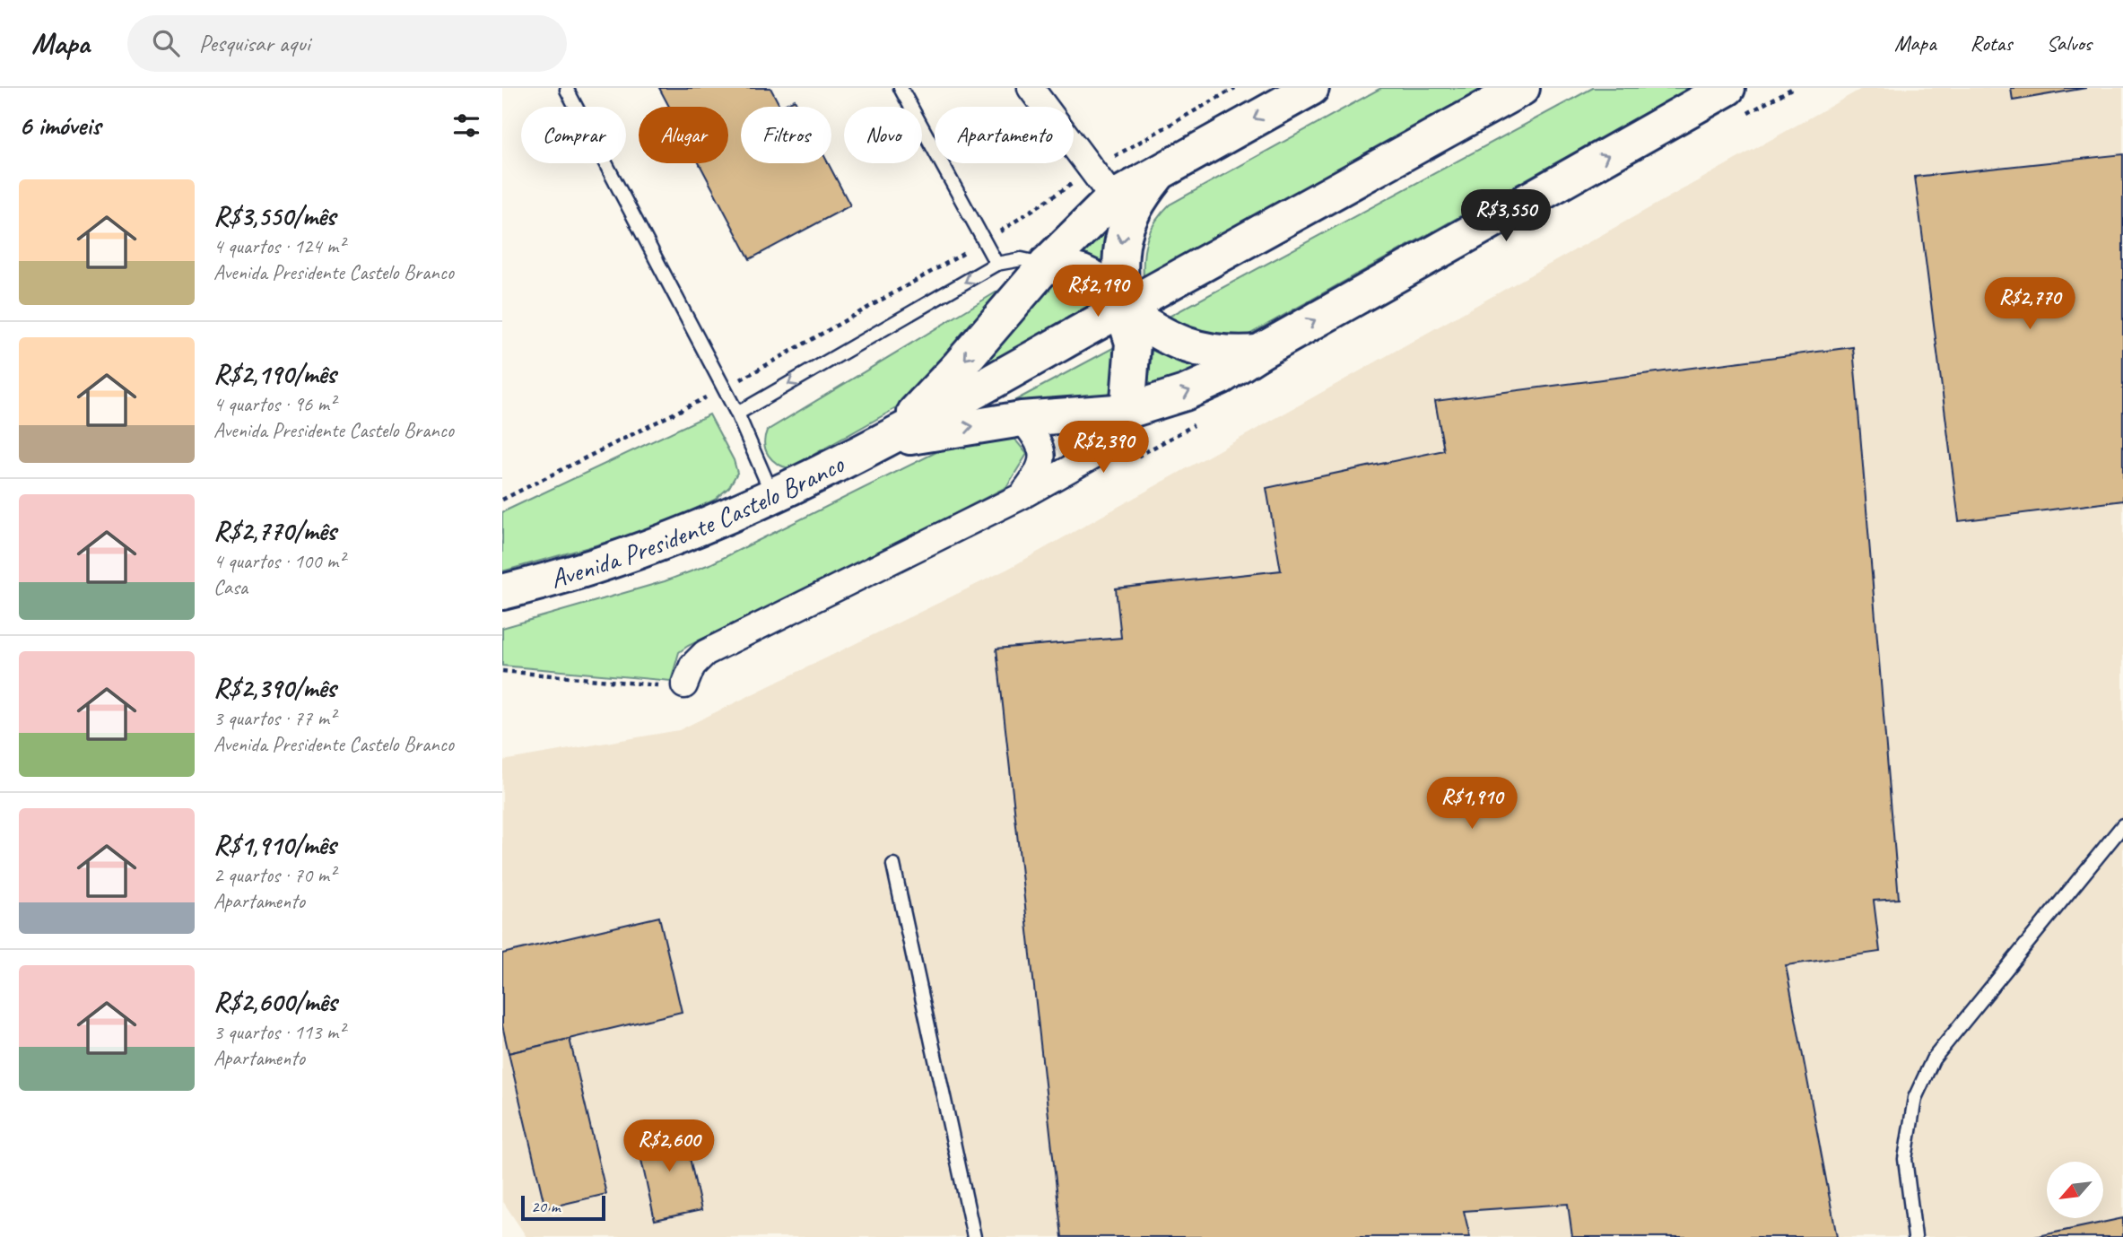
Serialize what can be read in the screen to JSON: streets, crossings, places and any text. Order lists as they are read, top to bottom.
{
  "streets": {
    "main road": ["Avenida Presidente Castelo Branco"]
  },
  "scale_bar": "20 m",
  "north": "bottom left",
  "page": {
    "header": "Mapa",
    "search": "Pesquisar aqui",
    "nav": ["Mapa", "Rotas", "Salvos"],
    "heading": "6 imóveis",
    "chip": [
      "Comprar",
      "Alugar",
      "Filtros",
      "Novo",
      "Apartamento"
    ],
    "list": [
      {
        "name": "R$3,550/mês",
        "note": "4 quartos · 124 m² · Avenida Presidente Castelo Branco"
      },
      {
        "name": "R$2,190/mês",
        "note": "4 quartos · 96 m² · Avenida Presidente Castelo Branco"
      },
      {
        "name": "R$2,770/mês",
        "note": "4 quartos · 100 m² · Casa"
      },
      {
        "name": "R$2,390/mês",
        "note": "3 quartos · 77 m² · Avenida Presidente Castelo Branco"
      },
      {
        "name": "R$1,910/mês",
        "note": "2 quartos · 70 m² · Apartamento"
      },
      {
        "name": "R$2,600/mês",
        "note": "3 quartos · 113 m² · Apartamento"
      }
    ],
    "price": [
      "R$3,550",
      "R$2,190",
      "R$2,770",
      "R$2,390",
      "R$1,910",
      "R$2,600"
    ],
    "scale": "20 m"
  }
}
